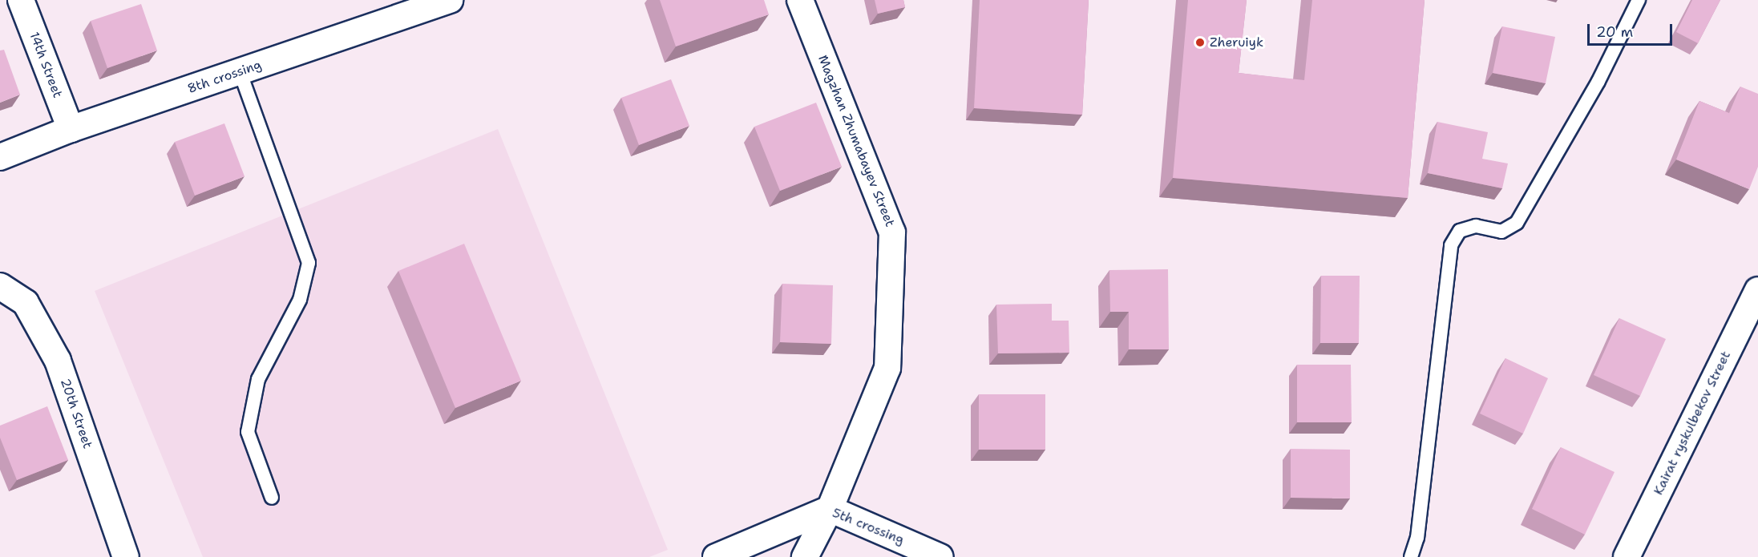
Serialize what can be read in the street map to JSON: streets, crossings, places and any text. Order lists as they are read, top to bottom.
{
  "streets": {
    "street": [
      "14th Street",
      "8th crossing",
      "Magzhan Zhumabayev Street",
      "20th Street",
      "Kairat ryskulbekov Street",
      "5th crossing"
    ]
  },
  "crossings": [
    ["14th Street", "8th crossing"],
    ["Magzhan Zhumabayev Street", "5th crossing"]
  ],
  "places": ["Zheruiyk"],
  "scale_bar": "20 m"
}
